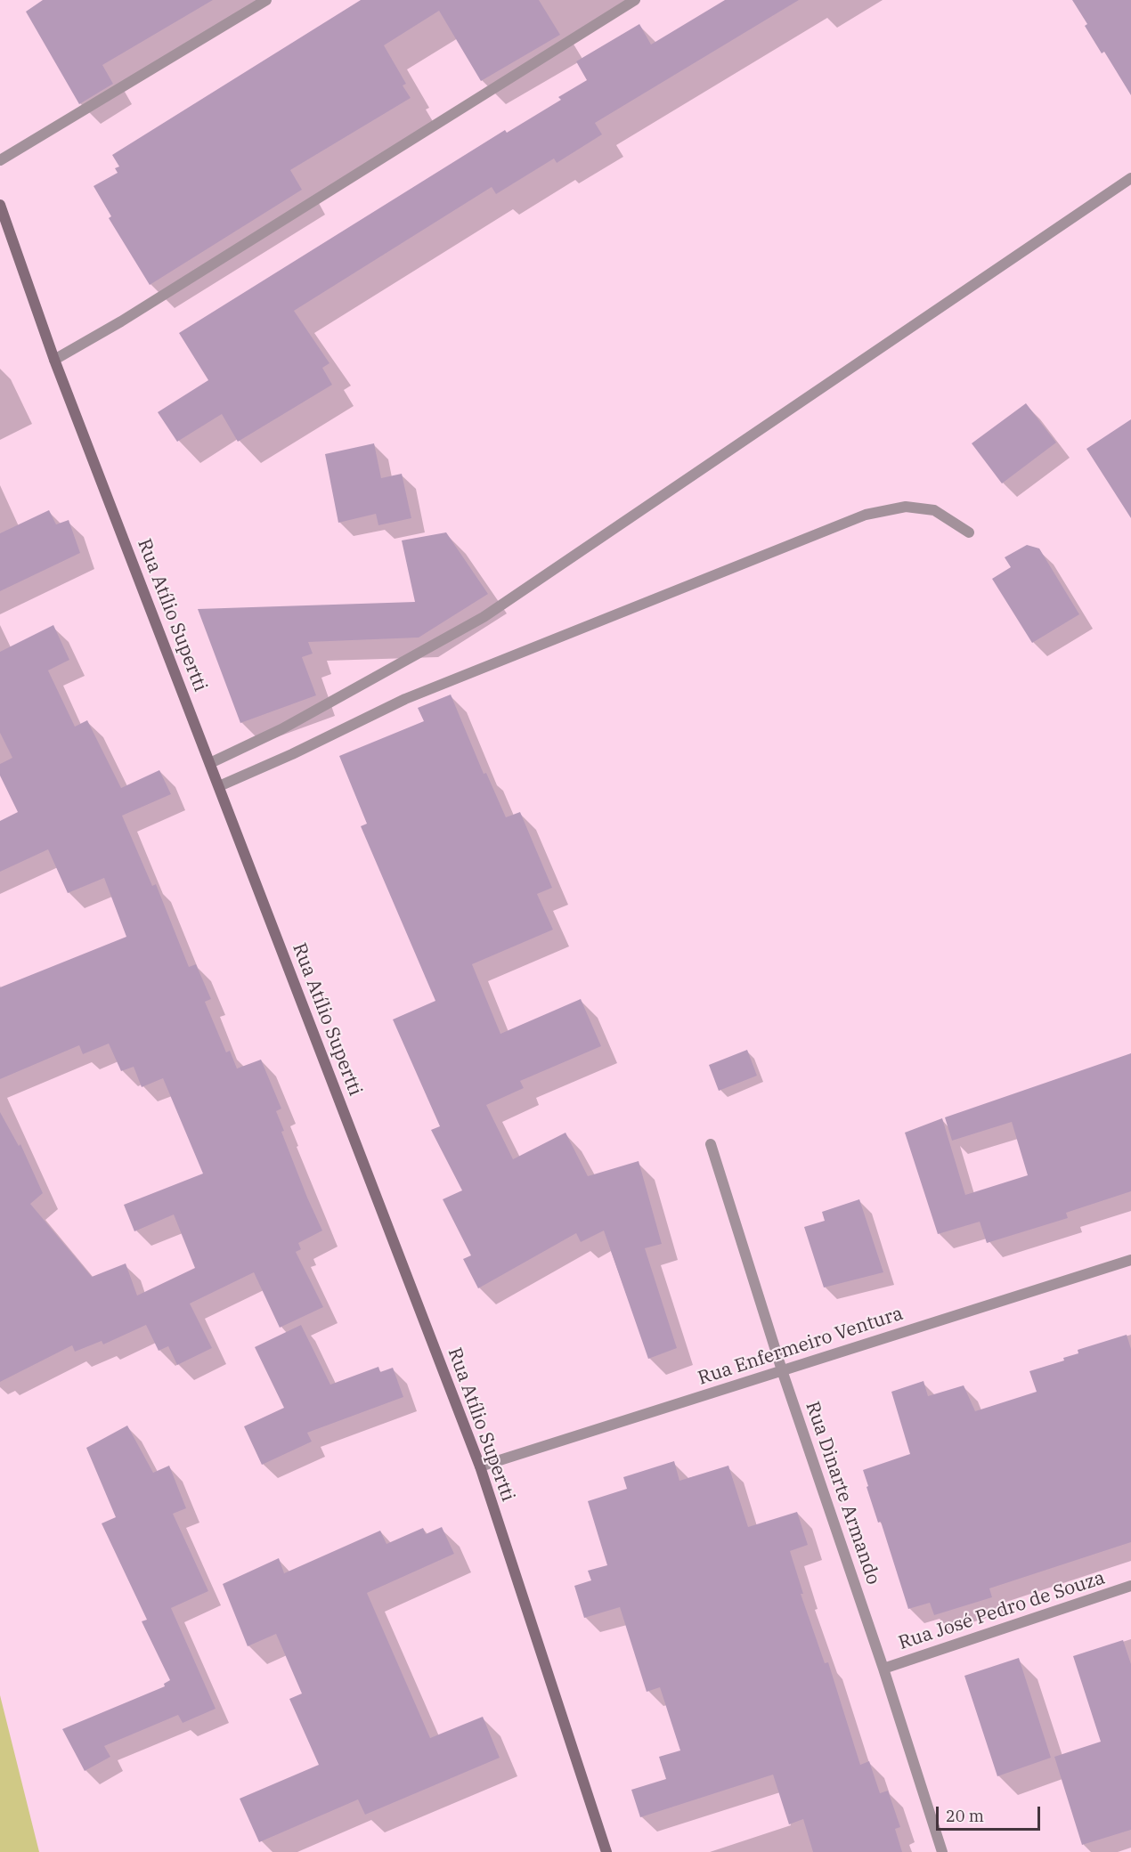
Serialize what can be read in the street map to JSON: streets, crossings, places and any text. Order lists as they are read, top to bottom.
{
  "streets": {
    "street": [
      "Rua Atílio Supertti",
      "Rua Enfermeiro Ventura",
      "Rua Dinarte Armando",
      "Rua José Pedro de Souza"
    ]
  },
  "crossings": [
    ["Rua Atílio Supertti", "Rua Enfermeiro Ventura"],
    ["Rua Enfermeiro Ventura", "Rua Dinarte Armando"],
    ["Rua Dinarte Armando", "Rua José Pedro de Souza"]
  ],
  "scale_bar": "20 m"
}
